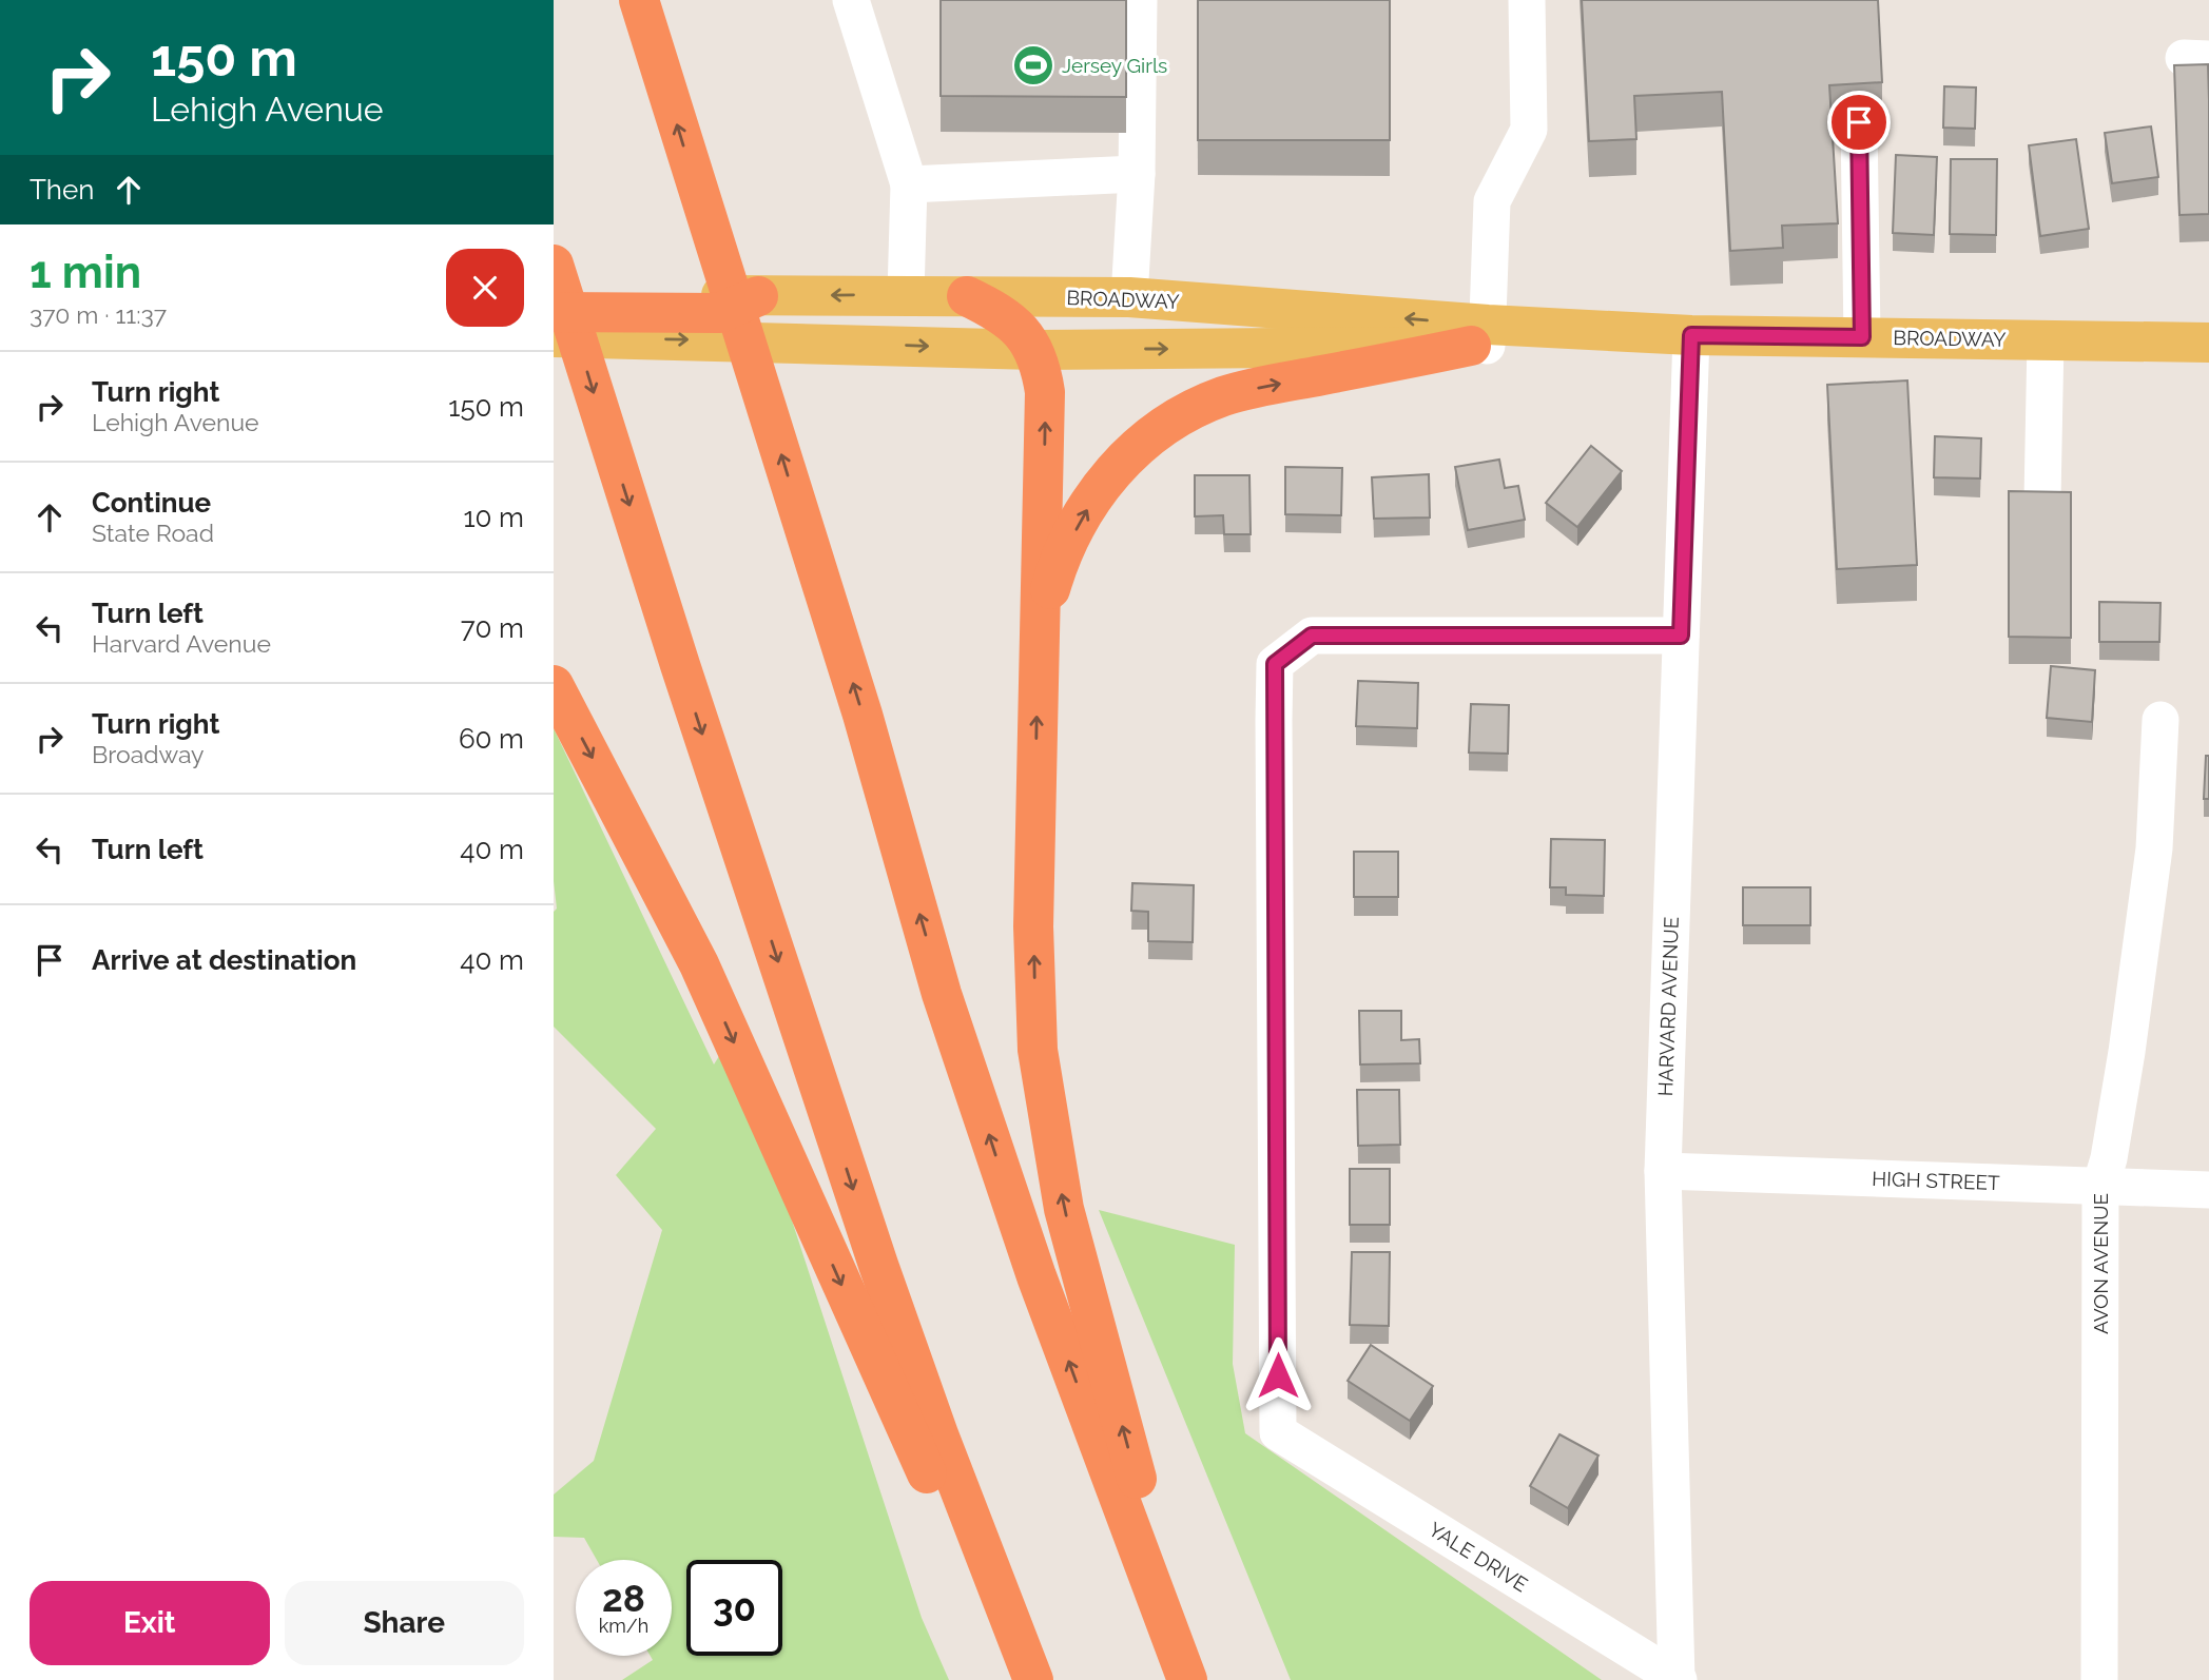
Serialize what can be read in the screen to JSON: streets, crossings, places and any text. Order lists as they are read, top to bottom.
{
  "streets": {
    "main road": ["BROADWAY"],
    "street": [
      "HARVARD AVENUE",
      "HIGH STREET",
      "AVON AVENUE",
      "YALE DRIVE"
    ]
  },
  "crossings": [
    ["BROADWAY", "HARVARD AVENUE"],
    ["HARVARD AVENUE", "HIGH STREET"],
    ["HARVARD AVENUE", "YALE DRIVE"],
    ["HIGH STREET", "AVON AVENUE"]
  ],
  "places": {
    "sports": ["Jersey Girls"]
  },
  "page": {
    "turn": ["150 m", "Lehigh Avenue"],
    "then": "Then",
    "heading": ["1 min", "370 m · 11:37"],
    "list": [
      {
        "name": "Turn right",
        "note": "Lehigh Avenue",
        "value": "150 m"
      },
      {
        "name": "Continue",
        "note": "State Road",
        "value": "10 m"
      },
      {
        "name": "Turn left",
        "note": "Harvard Avenue",
        "value": "70 m"
      },
      {
        "name": "Turn right",
        "note": "Broadway",
        "value": "60 m"
      },
      {
        "name": "Turn left",
        "value": "40 m"
      },
      {
        "name": "Arrive at destination",
        "value": "40 m"
      }
    ],
    "speed": "28 km/h",
    "limit": "30",
    "buttons": ["Exit", "Share"]
  }
}
